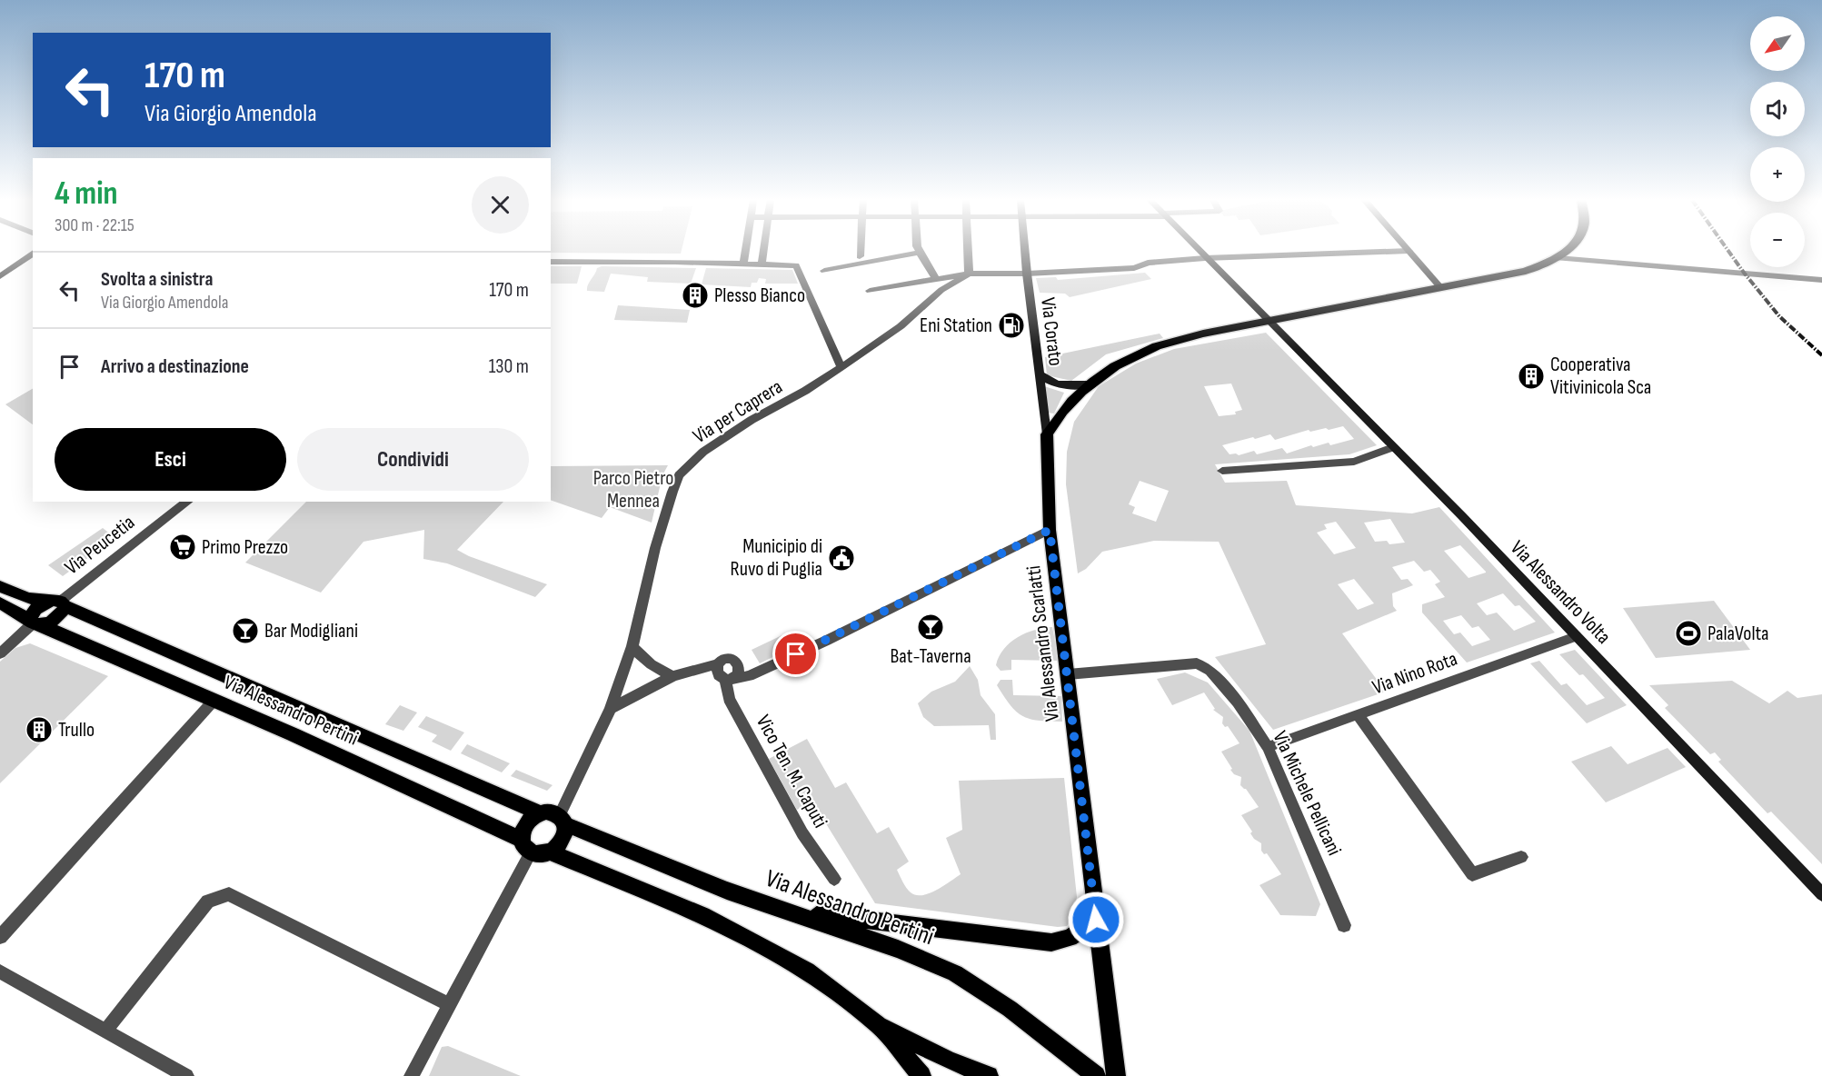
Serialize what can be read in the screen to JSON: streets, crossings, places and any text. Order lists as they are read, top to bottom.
{
  "streets": {
    "main road": ["Via Alessandro Scarlatti", "Via Alessandro Pertini"],
    "street": [
      "Via Corato",
      "Via per Caprera",
      "Via Peucetia",
      "Via Alessandro Volta",
      "Via Nino Rota",
      "Vico Ten. M. Caputi",
      "Via Michele Pellicani"
    ]
  },
  "crossings": [
    ["Via Corato", "Via Alessandro Scarlatti"],
    ["Via per Caprera", "Via Alessandro Pertini"],
    ["Via Peucetia", "Via Alessandro Pertini"],
    ["Via Alessandro Volta", "Via Nino Rota"],
    ["Via Alessandro Scarlatti", "Via Michele Pellicani"],
    ["Via Nino Rota", "Via Michele Pellicani"]
  ],
  "parks": ["Parco Pietro Mennea"],
  "places": {
    "building": ["Plesso Bianco", "Cooperativa Vitivinicola Sca", "Trullo"],
    "fuel station": ["Eni Station"],
    "supermarket": ["Primo Prezzo"],
    "public building": ["Municipio di Ruvo di Puglia"],
    "bar": ["Bat-Taverna", "Bar Modigliani"],
    "sports": ["PalaVolta"]
  },
  "north": "bottom left",
  "page": {
    "map_buttons": ["+", "−"],
    "turn": ["170 m", "Via Giorgio Amendola"],
    "heading": ["4 min", "300 m · 22:15"],
    "list": [
      {
        "name": "Svolta a sinistra",
        "note": "Via Giorgio Amendola",
        "value": "170 m"
      },
      {
        "name": "Arrivo a destinazione",
        "value": "130 m"
      }
    ],
    "buttons": ["Esci", "Condividi"]
  }
}
